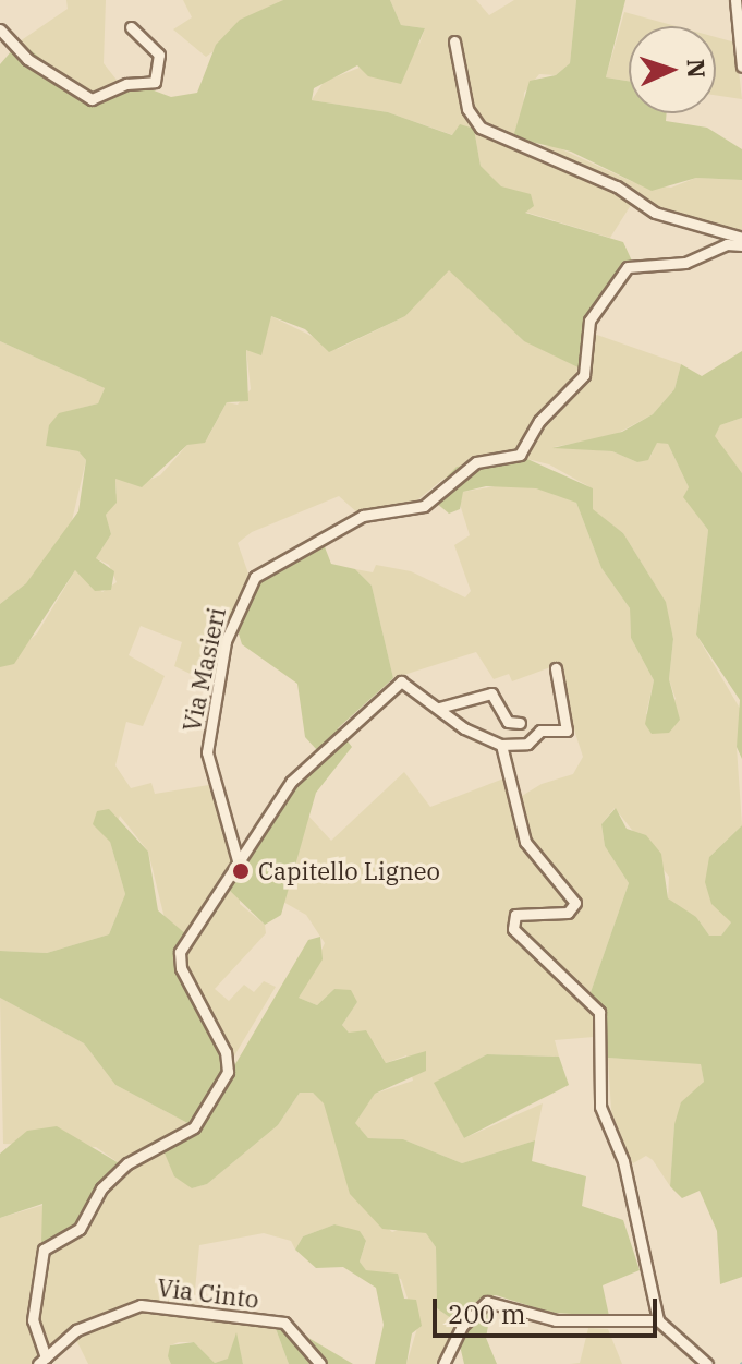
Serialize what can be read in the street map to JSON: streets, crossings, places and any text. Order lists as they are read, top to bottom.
{
  "streets": {
    "street": ["Via Masieri", "Via Cinto"]
  },
  "places": ["Capitello Ligneo"],
  "scale_bar": "200 m",
  "north": "right"
}
